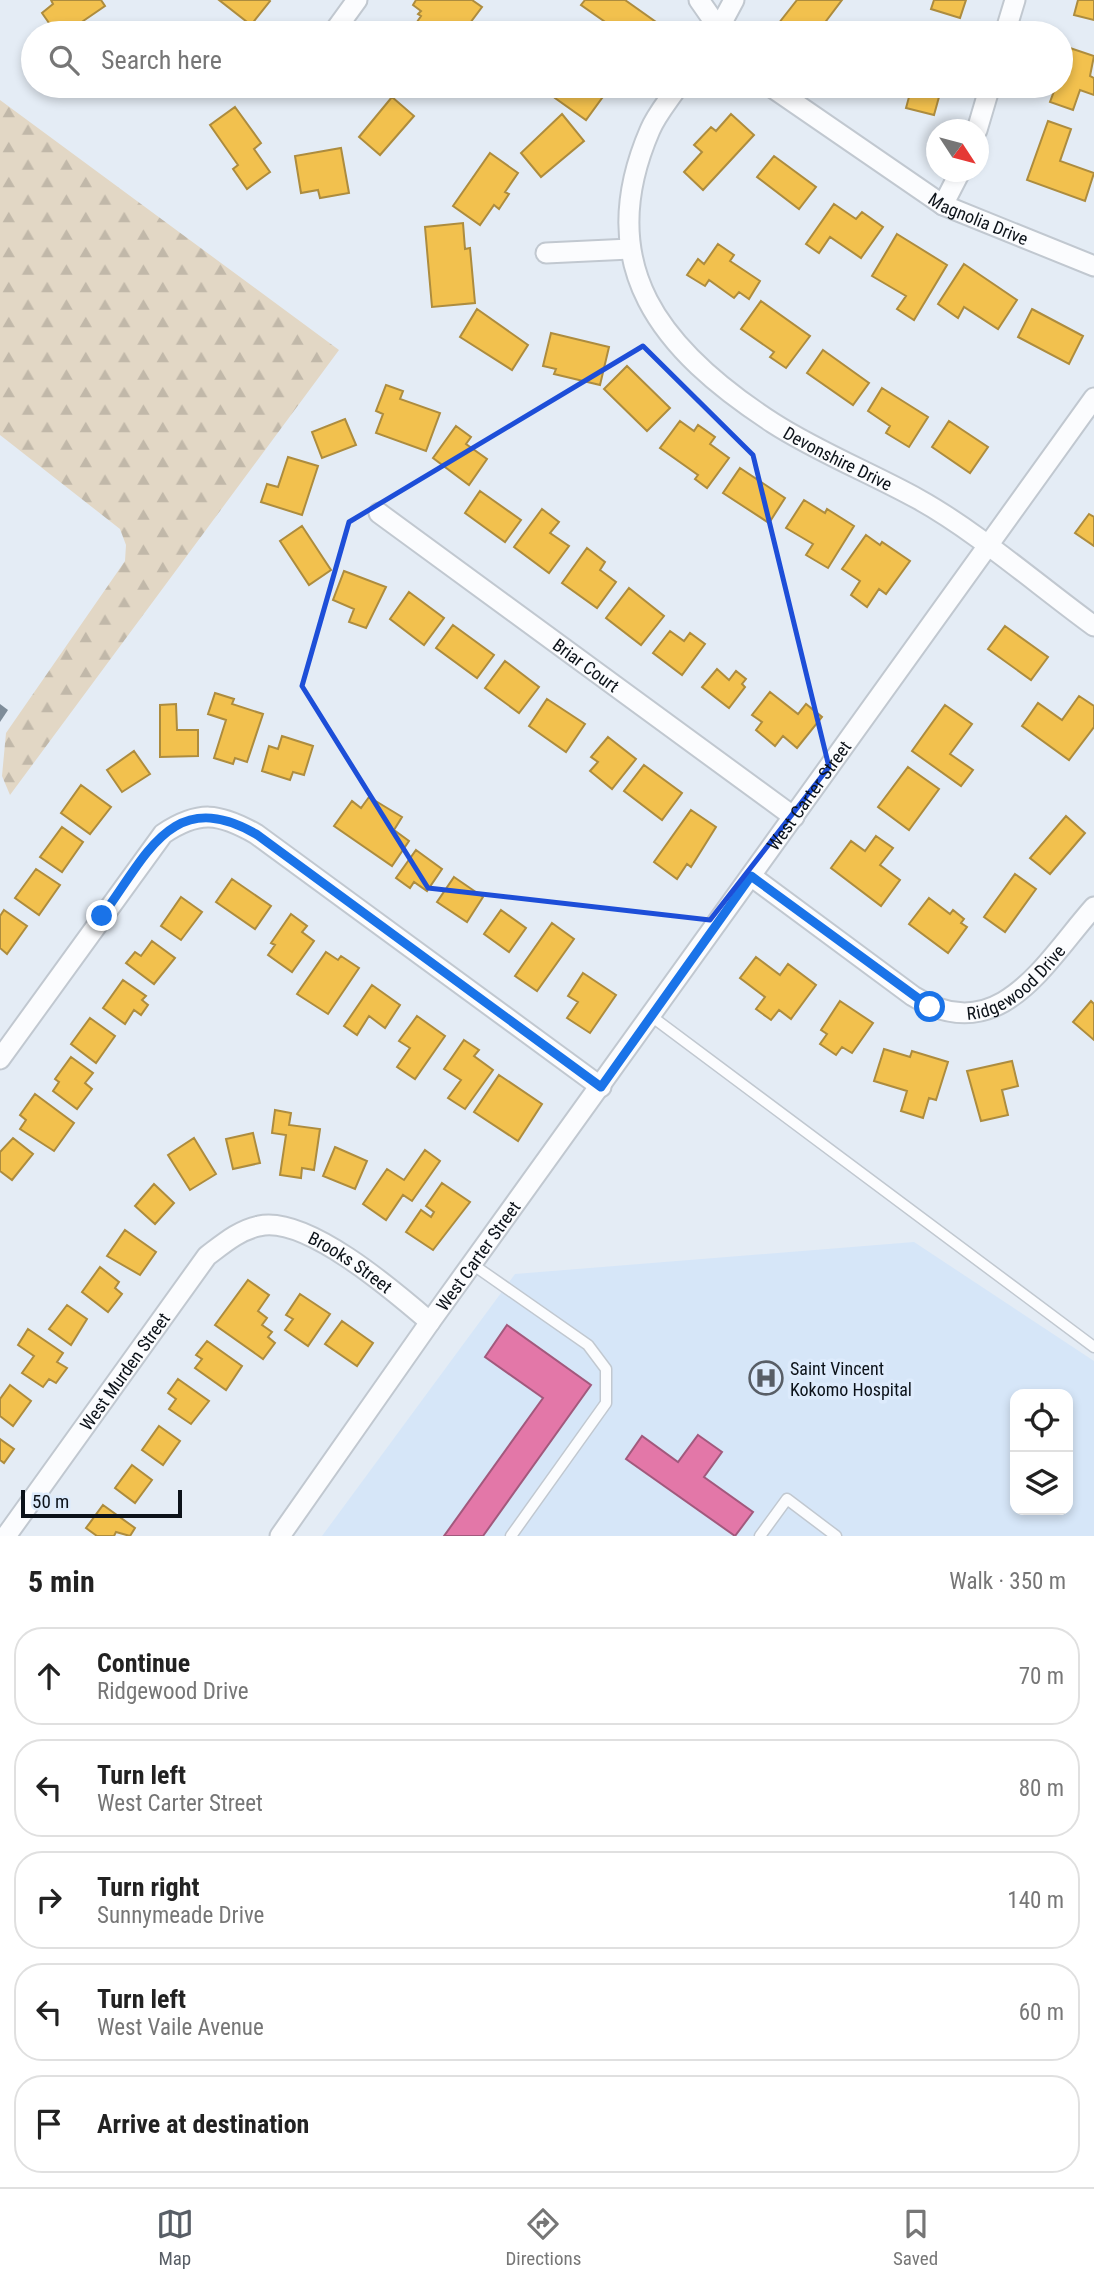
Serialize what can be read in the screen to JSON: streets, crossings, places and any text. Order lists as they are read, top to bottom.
{
  "streets": {
    "street": [
      "Magnolia Drive",
      "Devonshire Drive",
      "Briar Court",
      "West Carter Street",
      "Ridgewood Drive",
      "Brooks Street",
      "West Murden Street"
    ]
  },
  "crossings": [
    ["Devonshire Drive", "West Carter Street"],
    ["Briar Court", "West Carter Street"],
    ["West Carter Street", "Ridgewood Drive"],
    ["West Carter Street", "Brooks Street"],
    ["Brooks Street", "West Murden Street"]
  ],
  "places": {
    "hospital": ["Saint Vincent Kokomo Hospital"]
  },
  "scale_bar": "50 m",
  "north": "bottom right",
  "page": {
    "search": "Search here",
    "scale": "50 m",
    "heading": ["5 min", "Walk · 350 m"],
    "list": [
      ["Continue", "Ridgewood Drive", "70 m"],
      ["Turn left", "West Carter Street", "80 m"],
      ["Turn right", "Sunnymeade Drive", "140 m"],
      ["Turn left", "West Vaile Avenue", "60 m"],
      "Arrive at destination"
    ],
    "nav": ["Map", "Directions", "Saved"]
  }
}
